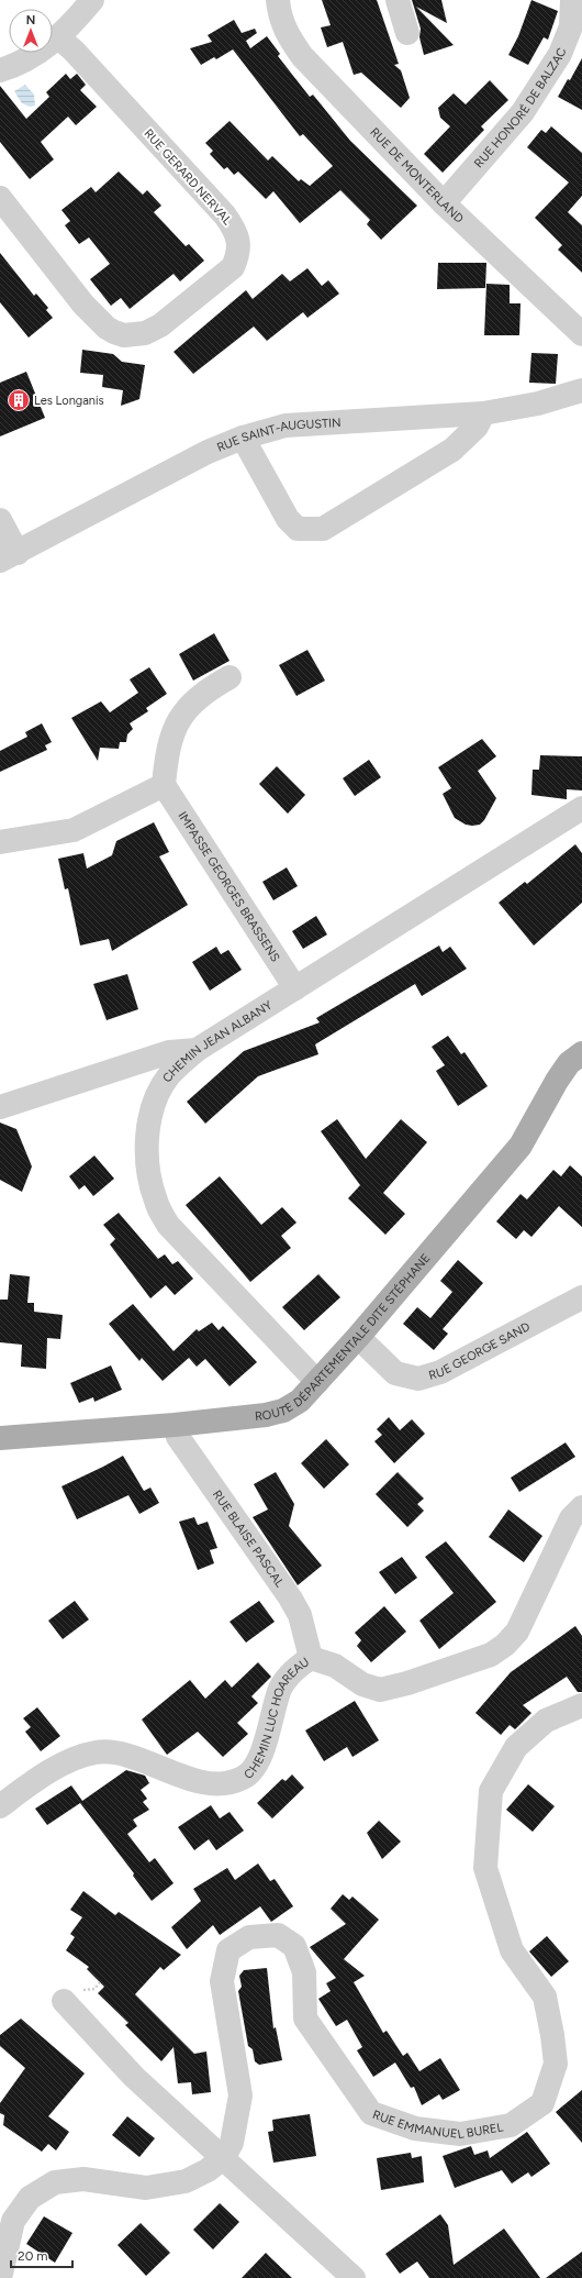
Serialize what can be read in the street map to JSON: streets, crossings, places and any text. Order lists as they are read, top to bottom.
{
  "streets": {
    "main road": ["ROUTE DÉPARTEMENTALE DITE STÉPHANE"],
    "street": [
      "RUE HONORÉ DE BALZAC",
      "RUE DE MONTERLAND",
      "RUE GERARD NERVAL",
      "RUE SAINT-AUGUSTIN",
      "IMPASSE GEORGES BRASSENS",
      "CHEMIN JEAN ALBANY",
      "RUE GEORGE SAND",
      "RUE BLAISE PASCAL",
      "CHEMIN LUC HOAREAU",
      "RUE EMMANUEL BUREL"
    ]
  },
  "crossings": [
    ["RUE HONORÉ DE BALZAC", "RUE DE MONTERLAND"],
    ["IMPASSE GEORGES BRASSENS", "CHEMIN JEAN ALBANY"],
    ["CHEMIN JEAN ALBANY", "ROUTE DÉPARTEMENTALE DITE STÉPHANE"],
    ["ROUTE DÉPARTEMENTALE DITE STÉPHANE", "RUE GEORGE SAND"],
    ["ROUTE DÉPARTEMENTALE DITE STÉPHANE", "RUE BLAISE PASCAL"],
    ["RUE BLAISE PASCAL", "CHEMIN LUC HOAREAU"]
  ],
  "places": {
    "building": ["Les Longanis"]
  },
  "scale_bar": "20 m",
  "north": "top"
}
